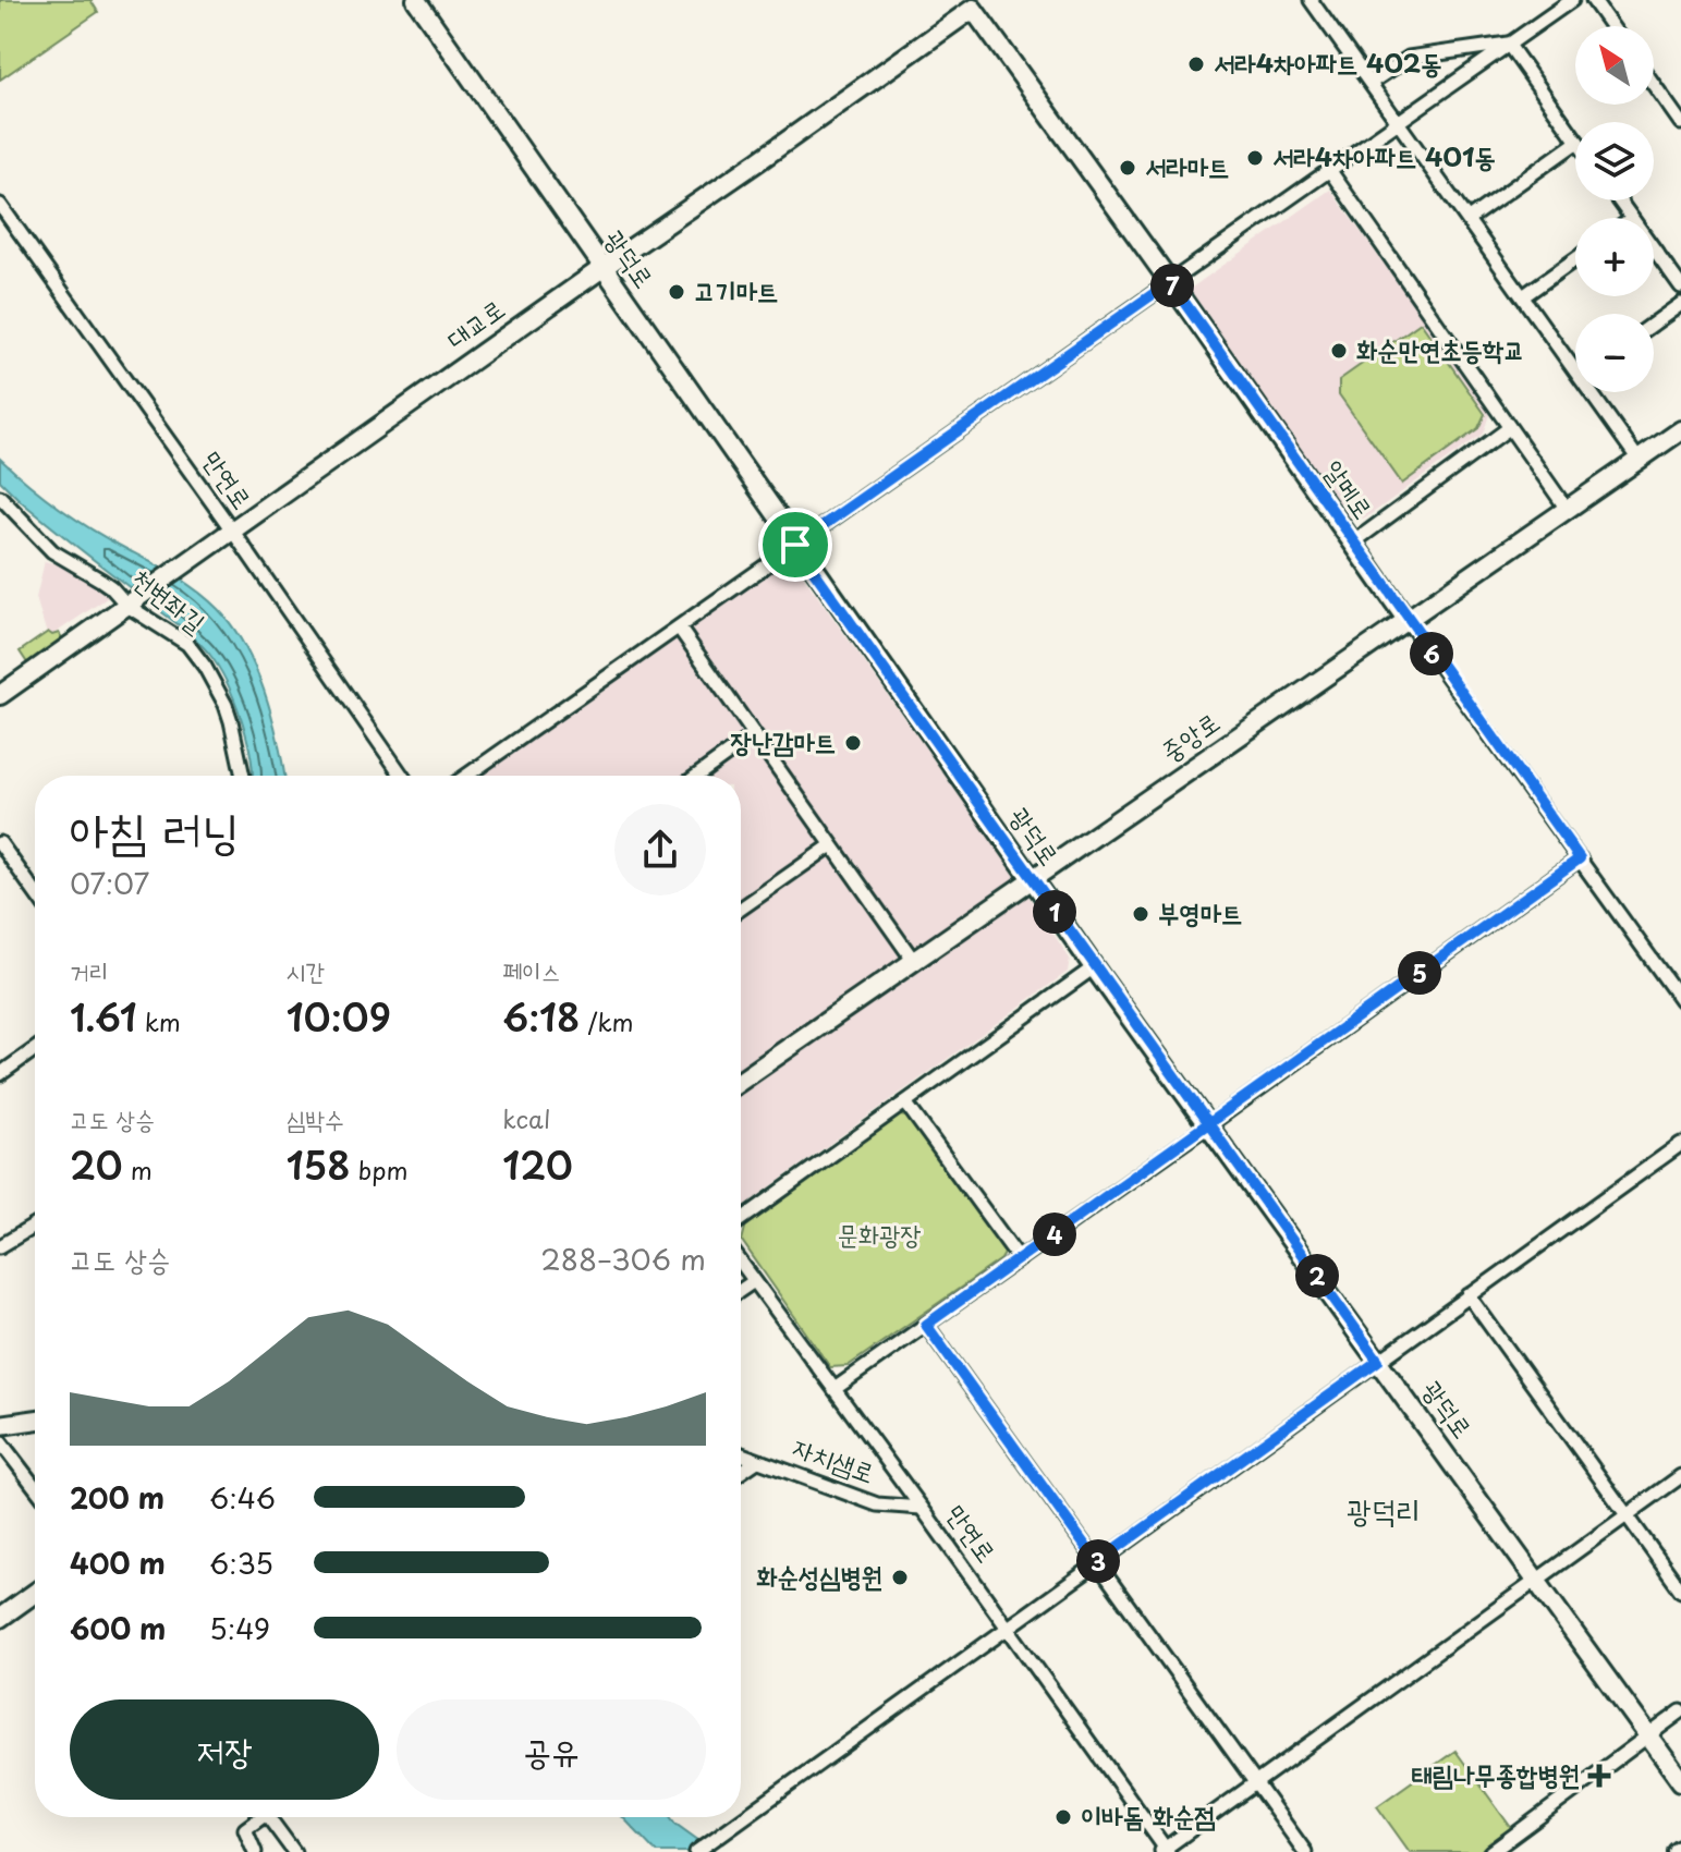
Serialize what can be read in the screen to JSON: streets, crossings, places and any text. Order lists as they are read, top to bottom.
{
  "streets": {
    "street": [
      "광덕로",
      "대교로",
      "만연로",
      "알메로",
      "천변좌길",
      "중앙로",
      "자치샘로"
    ]
  },
  "crossings": [
    ["광덕로", "대교로"],
    ["광덕로", "중앙로"],
    ["대교로", "만연로"],
    ["대교로", "알메로"],
    ["대교로", "천변좌길"],
    ["만연로", "자치샘로"],
    ["알메로", "중앙로"]
  ],
  "districts": ["광덕리"],
  "parks": ["문화광장"],
  "places": {
    "other": [
      "서라4차아파트 402동",
      "서라4차아파트 401동",
      "서라마트",
      "고기마트",
      "화순만연초등학교",
      "장난감마트",
      "부영마트",
      "화순성심병원",
      "이바돔 화순점"
    ],
    "health": ["태림나무종합병원"]
  },
  "north": "top left",
  "page": {
    "map_buttons": ["+", "−"],
    "pins": [
      "7",
      "6",
      "1",
      "5",
      "4",
      "2",
      "3"
    ],
    "heading": ["아침 러닝", "07:07"],
    "stats": [
      ["거리", "1.61 km"],
      ["시간", "10:09"],
      ["페이스", "6:18 /km"],
      ["고도 상승", "20 m"],
      ["심박수", "158 bpm"],
      ["kcal", "120"]
    ],
    "chart": ["고도 상승", "288–306 m"],
    "list": [
      {
        "name": "200 m",
        "note": "6:46"
      },
      {
        "name": "400 m",
        "note": "6:35"
      },
      {
        "name": "600 m",
        "note": "5:49"
      }
    ],
    "buttons": ["저장", "공유"]
  }
}
